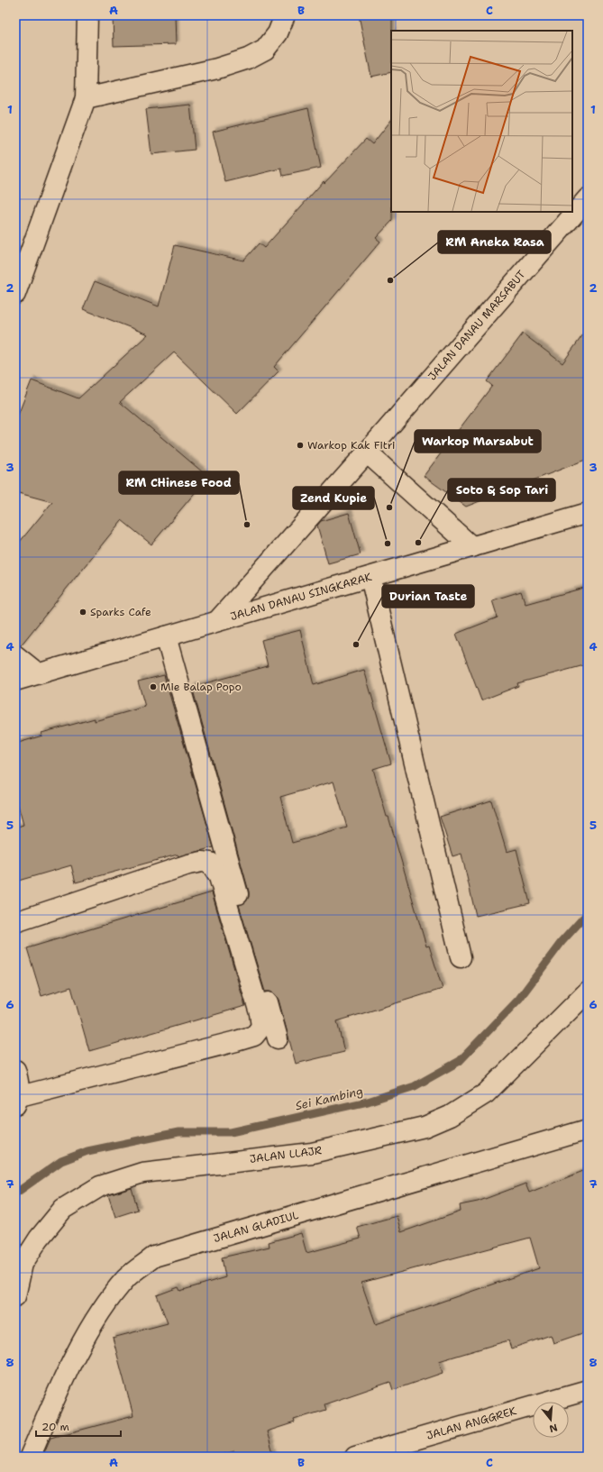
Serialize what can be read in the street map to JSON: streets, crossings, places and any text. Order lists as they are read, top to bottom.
{
  "streets": {
    "street": [
      "JALAN DANAU MARSABUT",
      "JALAN DANAU SINGKARAK",
      "JALAN LLAJR",
      "JALAN GLADIUL",
      "JALAN ANGGREK"
    ]
  },
  "crossings": [
    ["JALAN DANAU MARSABUT", "JALAN DANAU SINGKARAK"]
  ],
  "water": ["Sei Kambing"],
  "places": [
    "RM Aneka Rasa",
    "Warkop Kak Fitri",
    "Warkop Marsabut",
    "RM CHinese Food",
    "Soto & Sop Tari",
    "Zend Kupie",
    "Sparks Cafe",
    "Durian Taste",
    "Mie Balap Popo"
  ],
  "scale_bar": "20 m",
  "north": "bottom",
  "grid": {
    "columns": ["A", "B", "C"],
    "rows": [
      "1",
      "2",
      "3",
      "4",
      "5",
      "6",
      "7",
      "8"
    ]
  }
}
